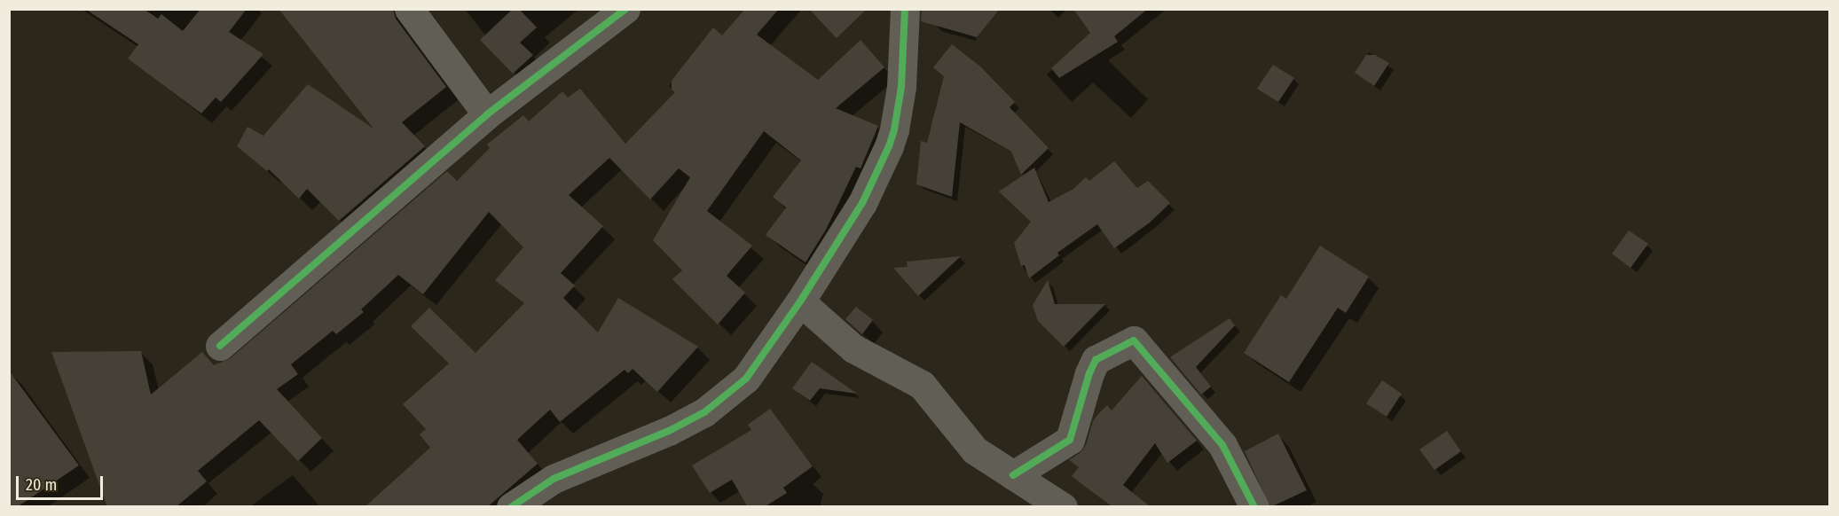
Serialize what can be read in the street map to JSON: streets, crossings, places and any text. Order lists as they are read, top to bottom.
{
  "scale_bar": "20 m"
}
